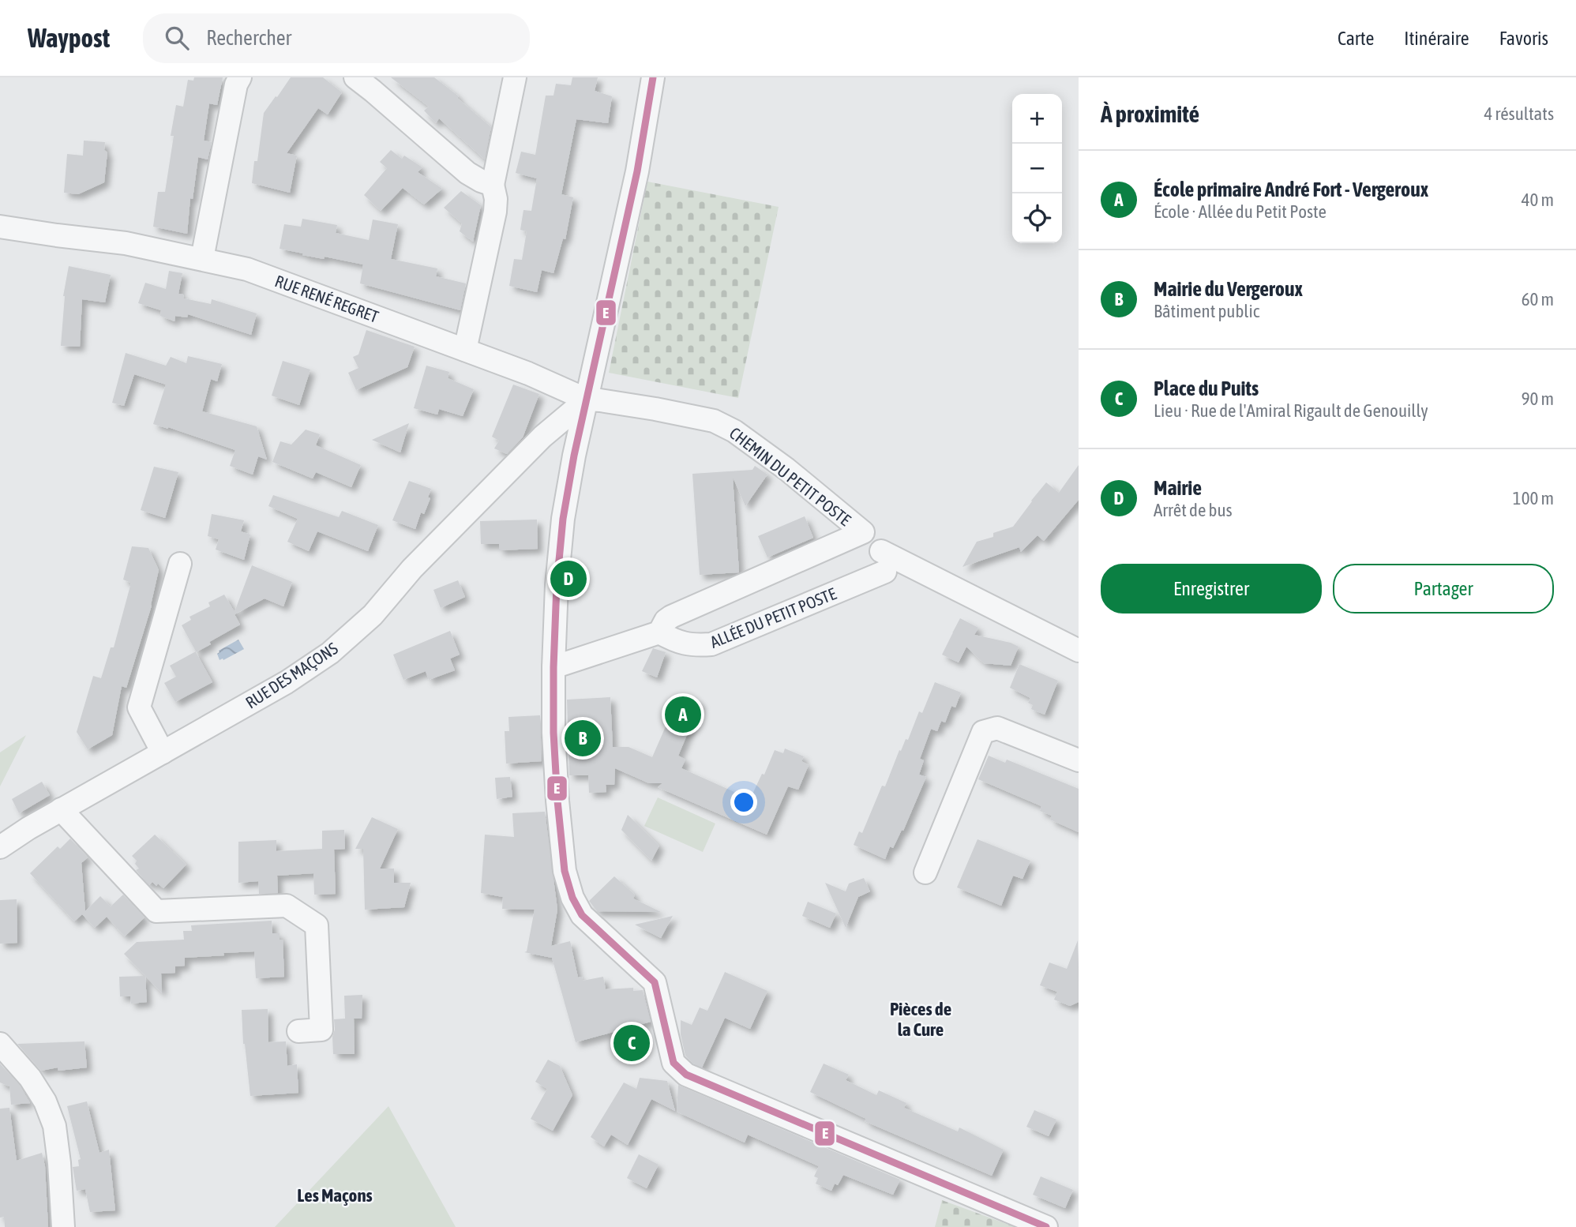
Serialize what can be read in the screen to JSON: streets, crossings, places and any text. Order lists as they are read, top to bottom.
{
  "streets": {
    "street": [
      "RUE RENÉ REGRET",
      "CHEMIN DU PETIT POSTE",
      "ALLÉE DU PETIT POSTE",
      "RUE DES MAÇONS"
    ]
  },
  "crossings": [
    ["RUE RENÉ REGRET", "CHEMIN DU PETIT POSTE"],
    ["RUE RENÉ REGRET", "RUE DES MAÇONS"],
    ["CHEMIN DU PETIT POSTE", "ALLÉE DU PETIT POSTE"],
    ["CHEMIN DU PETIT POSTE", "RUE DES MAÇONS"]
  ],
  "districts": ["Pièces de la Cure", "Les Maçons"],
  "lines": ["transit line E"],
  "page": {
    "header": "Waypost",
    "search": "Rechercher",
    "nav": ["Carte", "Itinéraire", "Favoris"],
    "heading": ["À proximité", "4 résultats"],
    "map_buttons": ["+", "−"],
    "list": [
      {
        "mark": "A",
        "name": "École primaire André Fort - Vergeroux",
        "note": "École · Allée du Petit Poste",
        "value": "40 m"
      },
      {
        "mark": "B",
        "name": "Mairie du Vergeroux",
        "note": "Bâtiment public",
        "value": "60 m"
      },
      {
        "mark": "C",
        "name": "Place du Puits",
        "note": "Lieu · Rue de l'Amiral Rigault de Genouilly",
        "value": "90 m"
      },
      {
        "mark": "D",
        "name": "Mairie",
        "note": "Arrêt de bus",
        "value": "100 m"
      }
    ],
    "buttons": ["Enregistrer", "Partager"],
    "pins": [
      "D",
      "A",
      "B",
      "C"
    ]
  }
}
